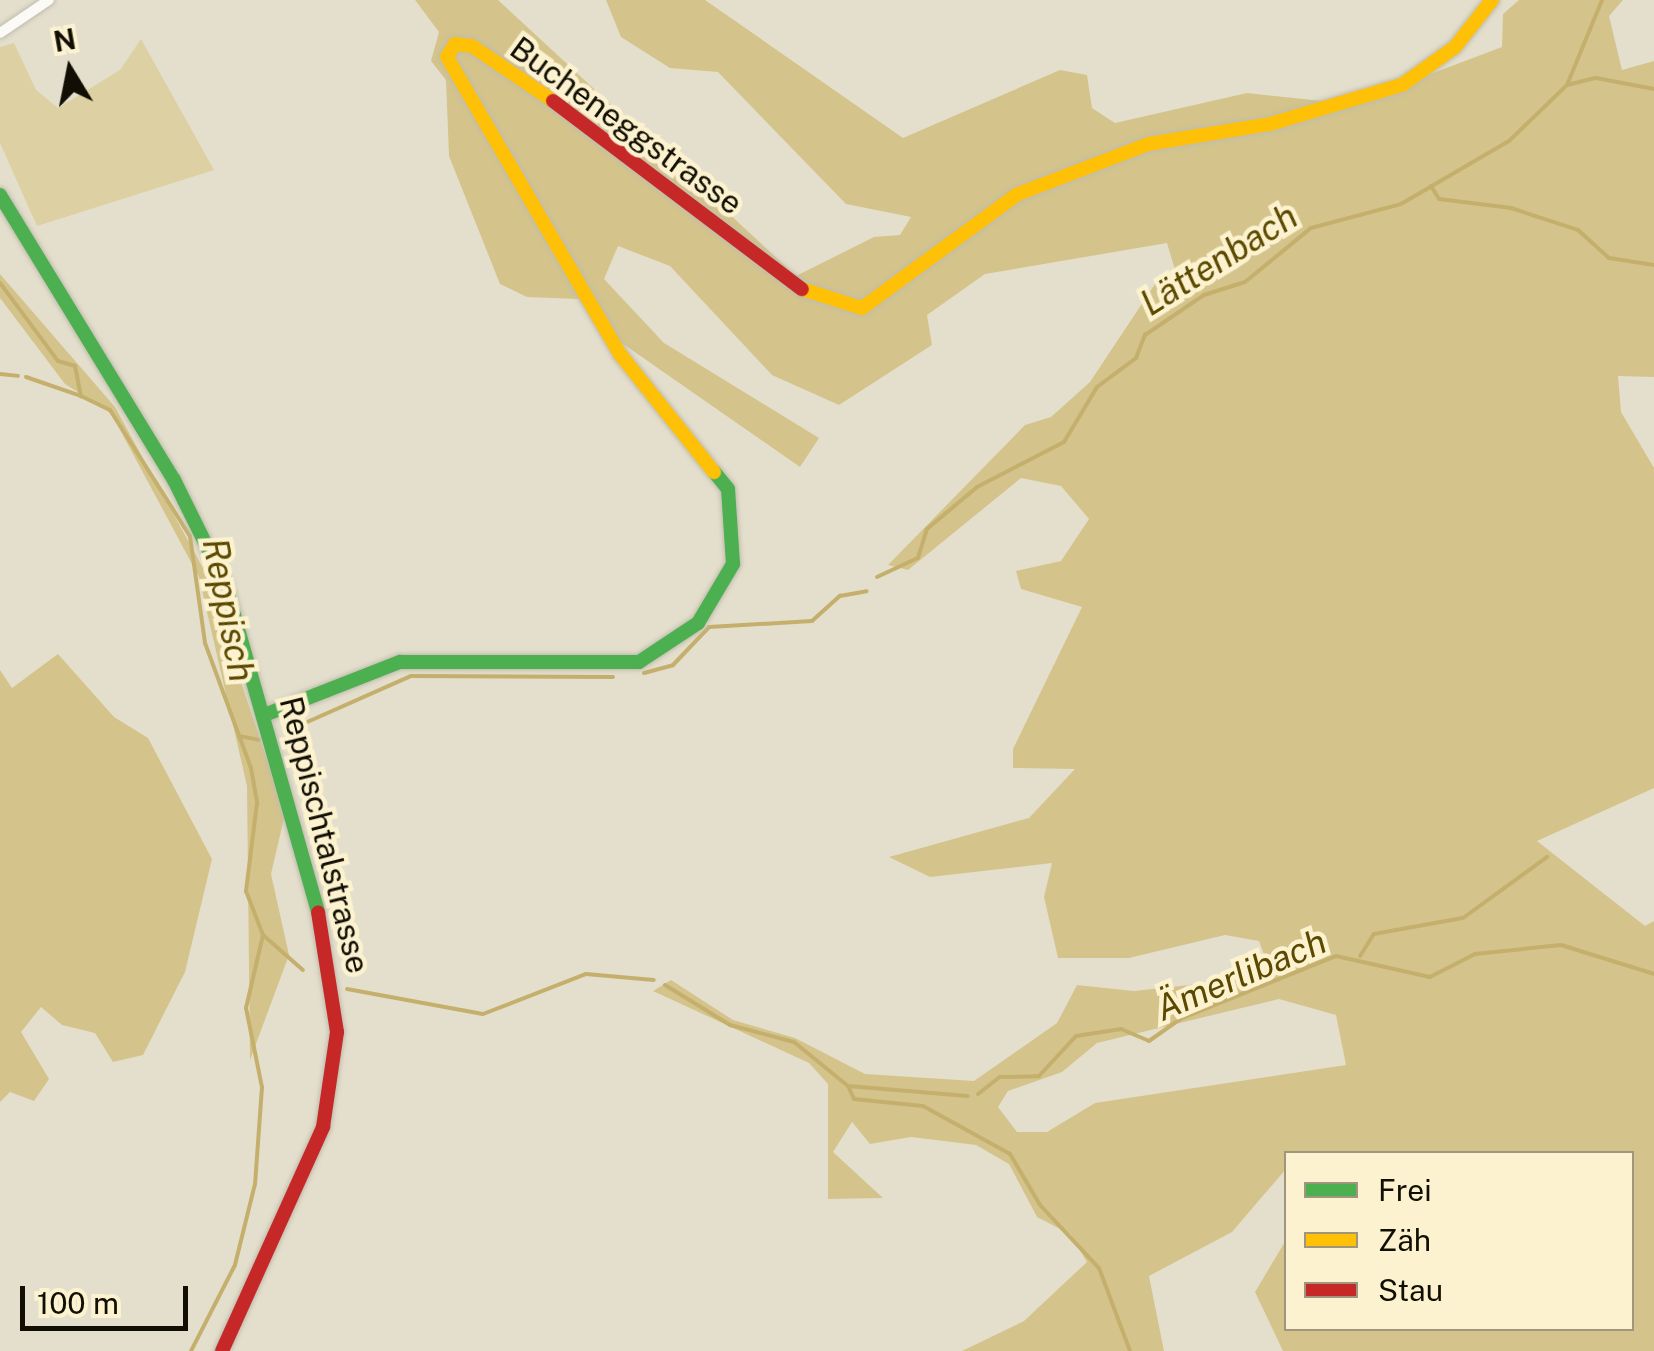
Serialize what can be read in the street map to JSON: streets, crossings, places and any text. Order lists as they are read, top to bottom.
{
  "streets": {
    "street": ["Bucheneggstrasse", "Reppischtalstrasse"]
  },
  "crossings": [
    ["Bucheneggstrasse", "Reppischtalstrasse"]
  ],
  "water": ["Lättenbach", "Reppisch", "Ämerlibach"],
  "legend": ["Frei", "Zäh", "Stau"],
  "scale_bar": "100 m",
  "north": "top"
}
